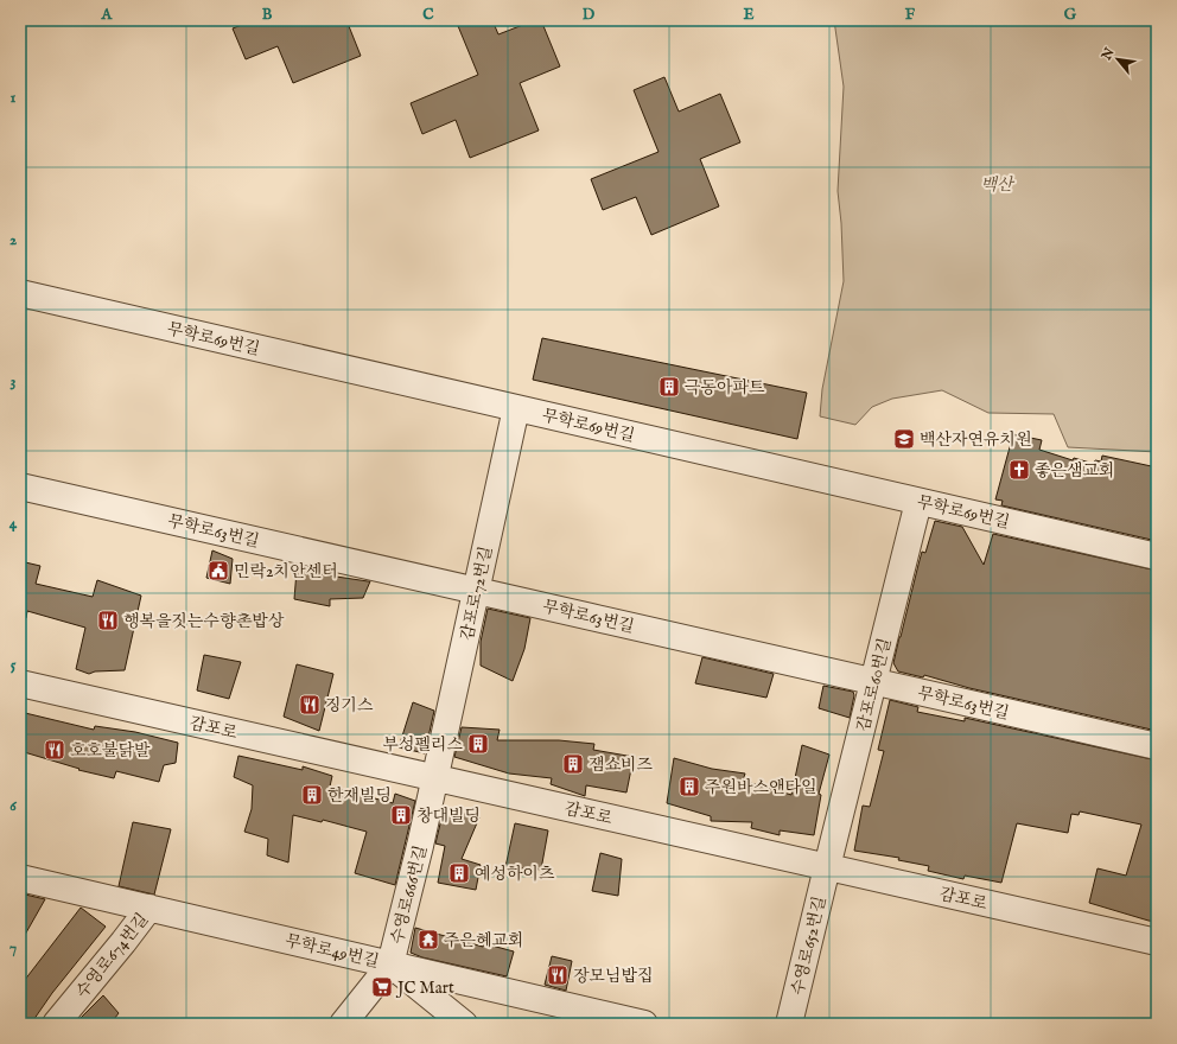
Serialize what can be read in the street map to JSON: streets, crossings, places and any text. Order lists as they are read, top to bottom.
{
  "streets": {
    "street": [
      "무학로69번길",
      "무학로63번길",
      "감포로72번길",
      "감포로60번길",
      "감포로",
      "수영로666번길",
      "수영로652번길",
      "무학로49번길",
      "수영로674번길"
    ]
  },
  "crossings": [
    ["무학로69번길", "감포로72번길"],
    ["무학로69번길", "감포로60번길"],
    ["무학로63번길", "감포로72번길"],
    ["무학로63번길", "감포로60번길"],
    ["감포로72번길", "감포로"],
    ["감포로72번길", "수영로666번길"],
    ["감포로60번길", "감포로"],
    ["감포로60번길", "수영로652번길"],
    ["감포로", "수영로666번길"],
    ["감포로", "수영로652번길"],
    ["수영로666번길", "무학로49번길"],
    ["무학로49번길", "수영로674번길"]
  ],
  "parks": ["백산"],
  "places": {
    "building": [
      "극동아파트",
      "부성펠리스",
      "잼쇼비즈",
      "주원바스앤타일",
      "한재빌딩",
      "창대빌딩",
      "예성하이츠"
    ],
    "school or university": ["백산자연유치원"],
    "church": ["좋은샘교회"],
    "public building": ["민락2치안센터"],
    "restaurant": [
      "행복을짓는수향촌밥상",
      "징기스",
      "호호불닭발",
      "장모님밥집"
    ],
    "temple": ["주은혜교회"],
    "supermarket": ["JC Mart"]
  },
  "north": "top left",
  "grid": {
    "columns": [
      "A",
      "B",
      "C",
      "D",
      "E",
      "F",
      "G"
    ],
    "rows": [
      "1",
      "2",
      "3",
      "4",
      "5",
      "6",
      "7"
    ]
  }
}
